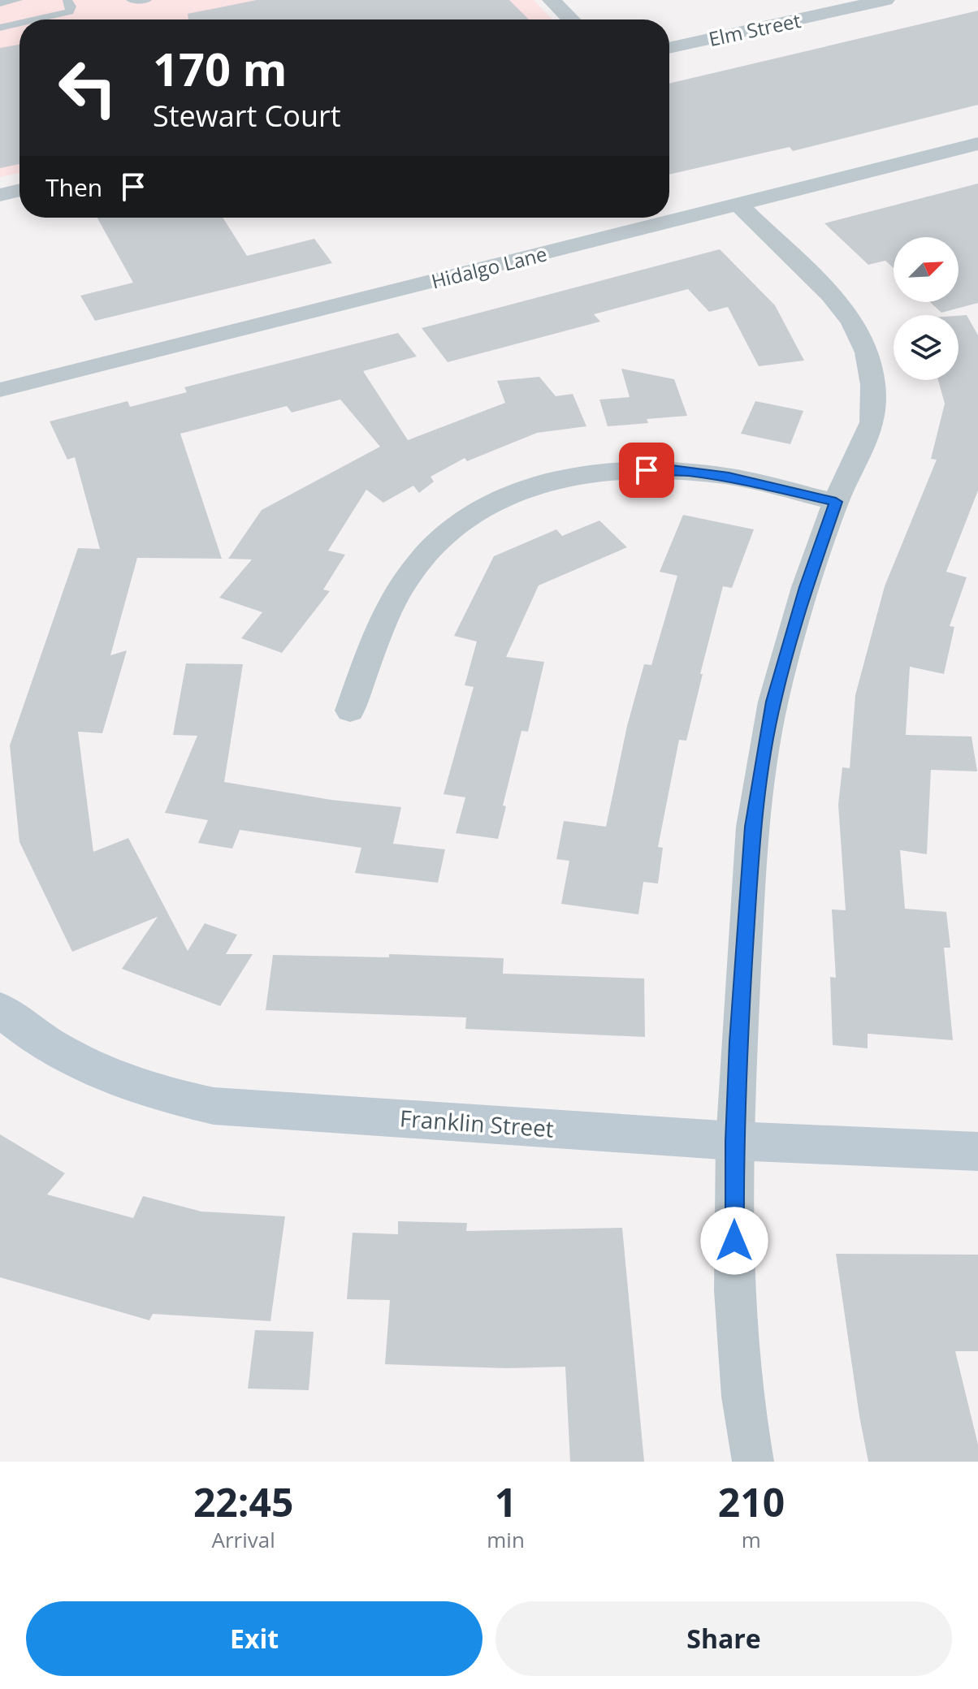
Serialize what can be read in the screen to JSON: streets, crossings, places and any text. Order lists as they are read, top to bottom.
{
  "streets": {
    "street": ["Elm Street", "Hidalgo Lane", "Franklin Street"]
  },
  "north": "top right",
  "page": {
    "turn": ["170 m", "Stewart Court"],
    "then": "Then",
    "eta": [
      "22:45",
      "Arrival",
      "1",
      "min",
      "210",
      "m"
    ],
    "buttons": ["Exit", "Share"]
  }
}
